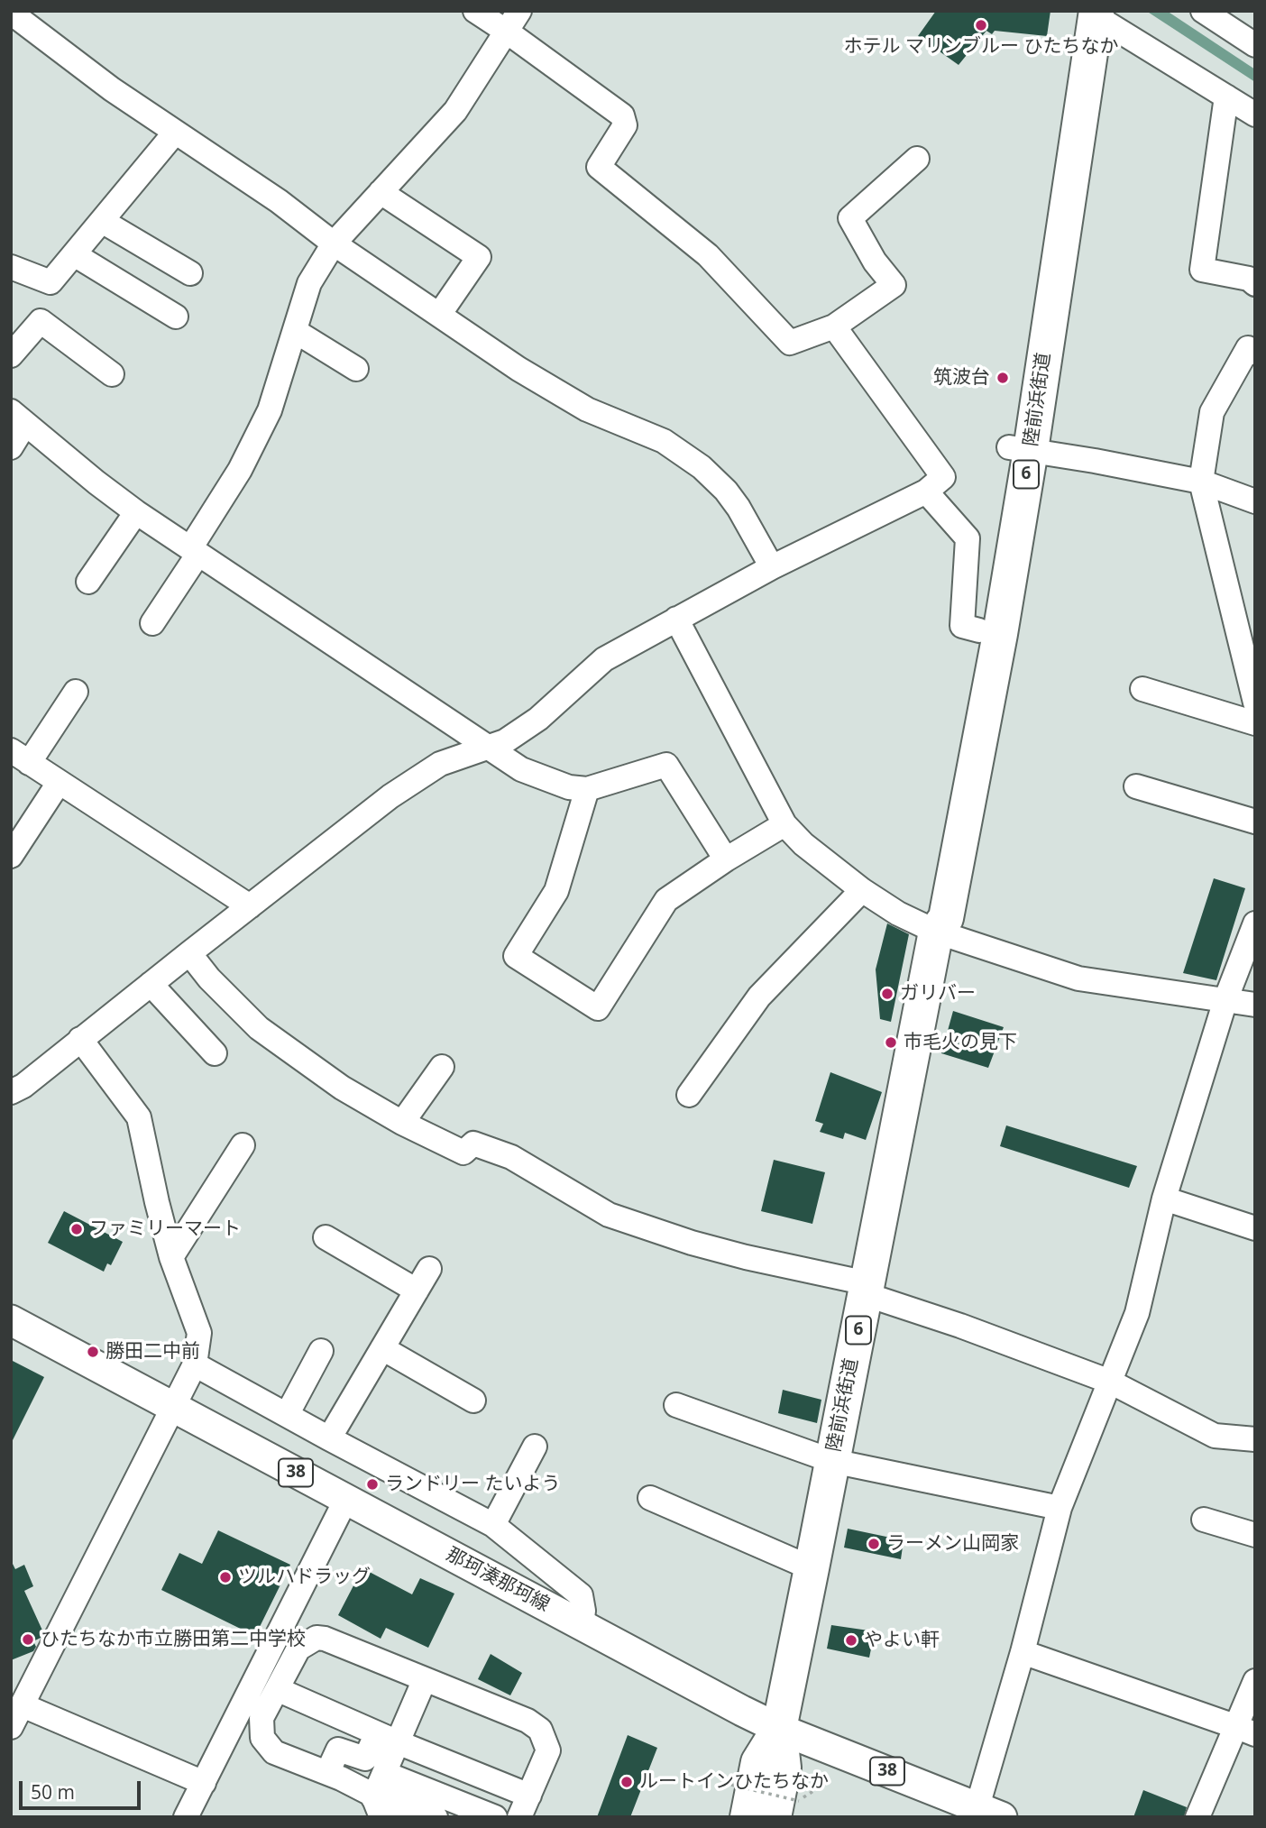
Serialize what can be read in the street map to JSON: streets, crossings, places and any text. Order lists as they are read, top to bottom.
{
  "streets": {
    "highway": ["陸前浜街道", "6"],
    "main road": ["38", "那珂湊那珂線"]
  },
  "crossings": [
    ["陸前浜街道", "那珂湊那珂線"]
  ],
  "places": [
    "ホテル マリンブルー ひたちなか",
    "筑波台",
    "ガリバー",
    "市毛火の見下",
    "ファミリーマート",
    "勝田二中前",
    "ランドリー たいよう",
    "ラーメン山岡家",
    "ツルハドラッグ",
    "ひたちなか市立勝田第二中学校",
    "やよい軒",
    "ルートインひたちなか"
  ],
  "scale_bar": "50 m"
}
